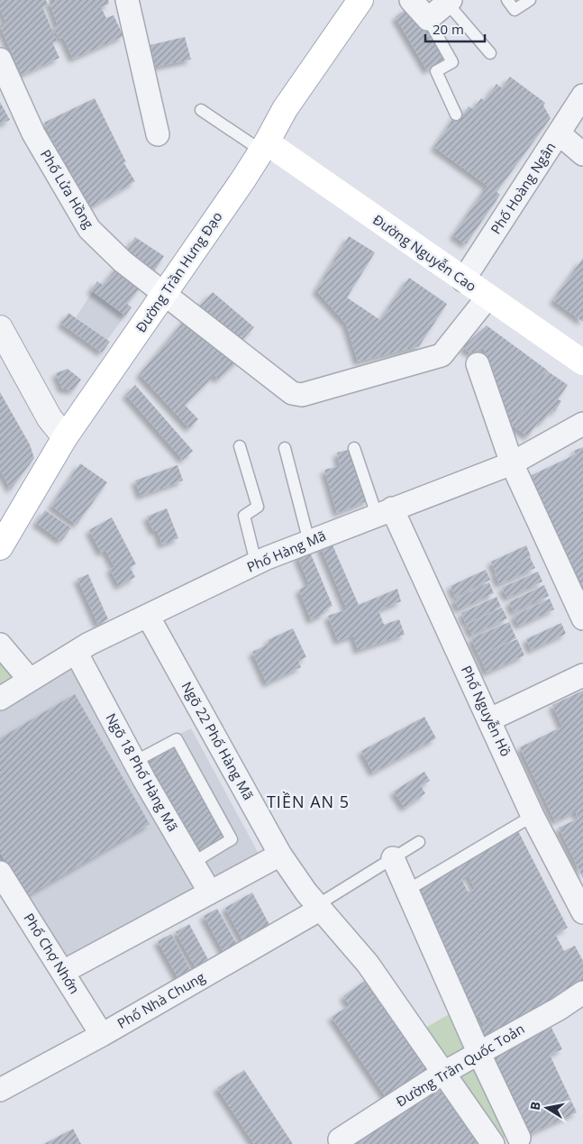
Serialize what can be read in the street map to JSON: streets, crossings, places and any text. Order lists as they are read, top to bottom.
{
  "streets": {
    "main road": ["Đường Nguyễn Cao", "Đường Trần Hưng Đạo"],
    "street": [
      "Phố Hoàng Ngân",
      "Phố Lửa Hồng",
      "Phố Hàng Mã",
      "Phố Nguyễn Hồ",
      "Ngõ 22 Phố Hàng Mã",
      "Ngõ 18 Phố Hàng Mã",
      "Phố Chợ Nhớn",
      "Phố Nhà Chung",
      "Đường Trần Quốc Toản"
    ]
  },
  "crossings": [
    ["Phố Hoàng Ngân", "Đường Nguyễn Cao"],
    ["Phố Lửa Hồng", "Đường Nguyễn Cao"],
    ["Phố Lửa Hồng", "Đường Trần Hưng Đạo"],
    ["Đường Nguyễn Cao", "Đường Trần Hưng Đạo"],
    ["Phố Hàng Mã", "Phố Nguyễn Hồ"],
    ["Phố Hàng Mã", "Ngõ 22 Phố Hàng Mã"],
    ["Phố Hàng Mã", "Ngõ 18 Phố Hàng Mã"],
    ["Ngõ 22 Phố Hàng Mã", "Phố Nhà Chung"],
    ["Ngõ 22 Phố Hàng Mã", "Đường Trần Quốc Toản"],
    ["Phố Chợ Nhớn", "Phố Nhà Chung"]
  ],
  "districts": ["TIỀN AN 5"],
  "scale_bar": "20 m",
  "north": "left"
}
